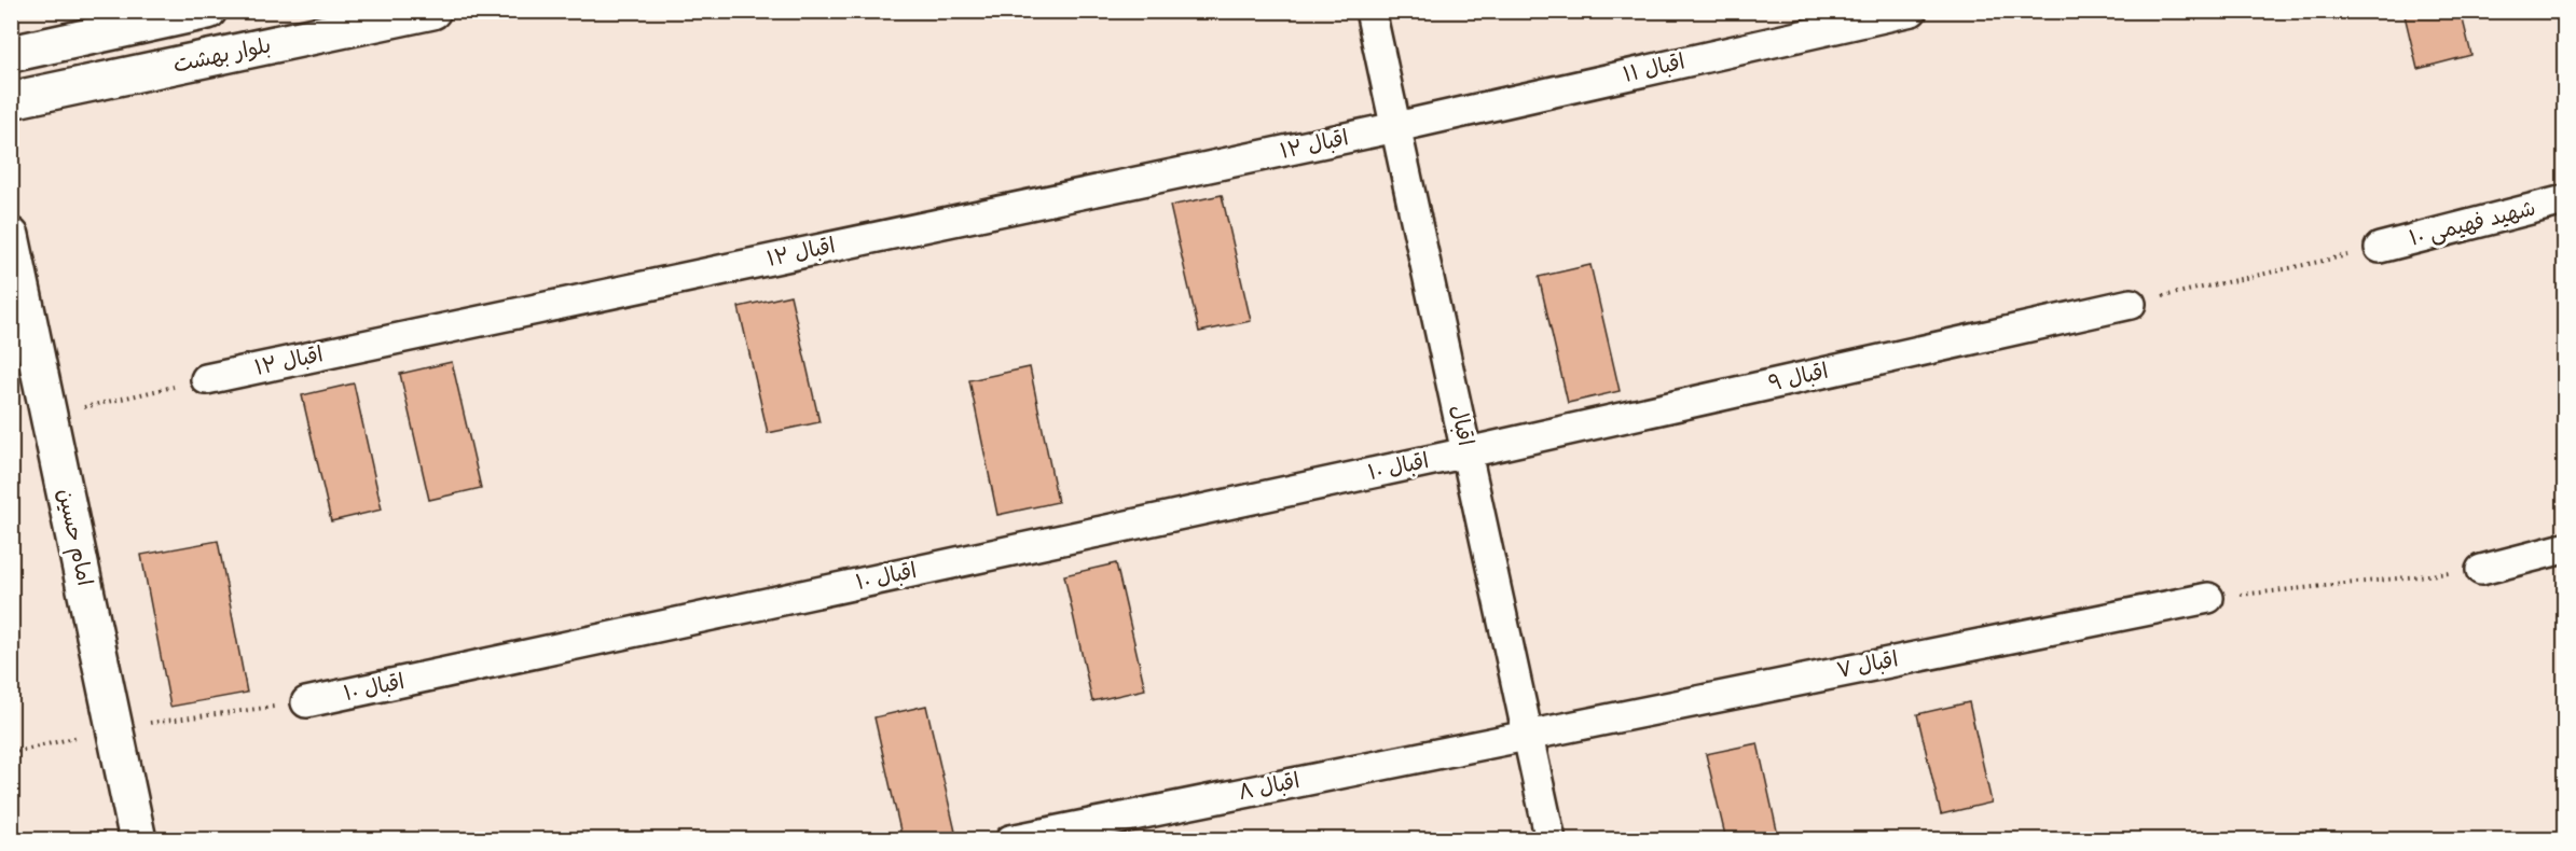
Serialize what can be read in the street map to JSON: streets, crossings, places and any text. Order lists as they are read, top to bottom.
{
  "streets": {
    "street": [
      "بلوار بهشت",
      "اقبال ۱۱",
      "اقبال ۱۲",
      "شهید فهیمی ۱۰",
      "اقبال ۹",
      "اقبال",
      "اقبال ۱۰",
      "امام حسین",
      "اقبال ۷",
      "اقبال ۸"
    ]
  },
  "crossings": [
    ["اقبال ۱۱", "اقبال ۱۲"],
    ["اقبال ۱۱", "اقبال"],
    ["اقبال ۱۲", "اقبال"],
    ["اقبال ۹", "اقبال"],
    ["اقبال ۹", "اقبال ۱۰"],
    ["اقبال", "اقبال ۱۰"],
    ["اقبال", "اقبال ۷"],
    ["اقبال", "اقبال ۸"],
    ["اقبال ۷", "اقبال ۸"]
  ]
}
